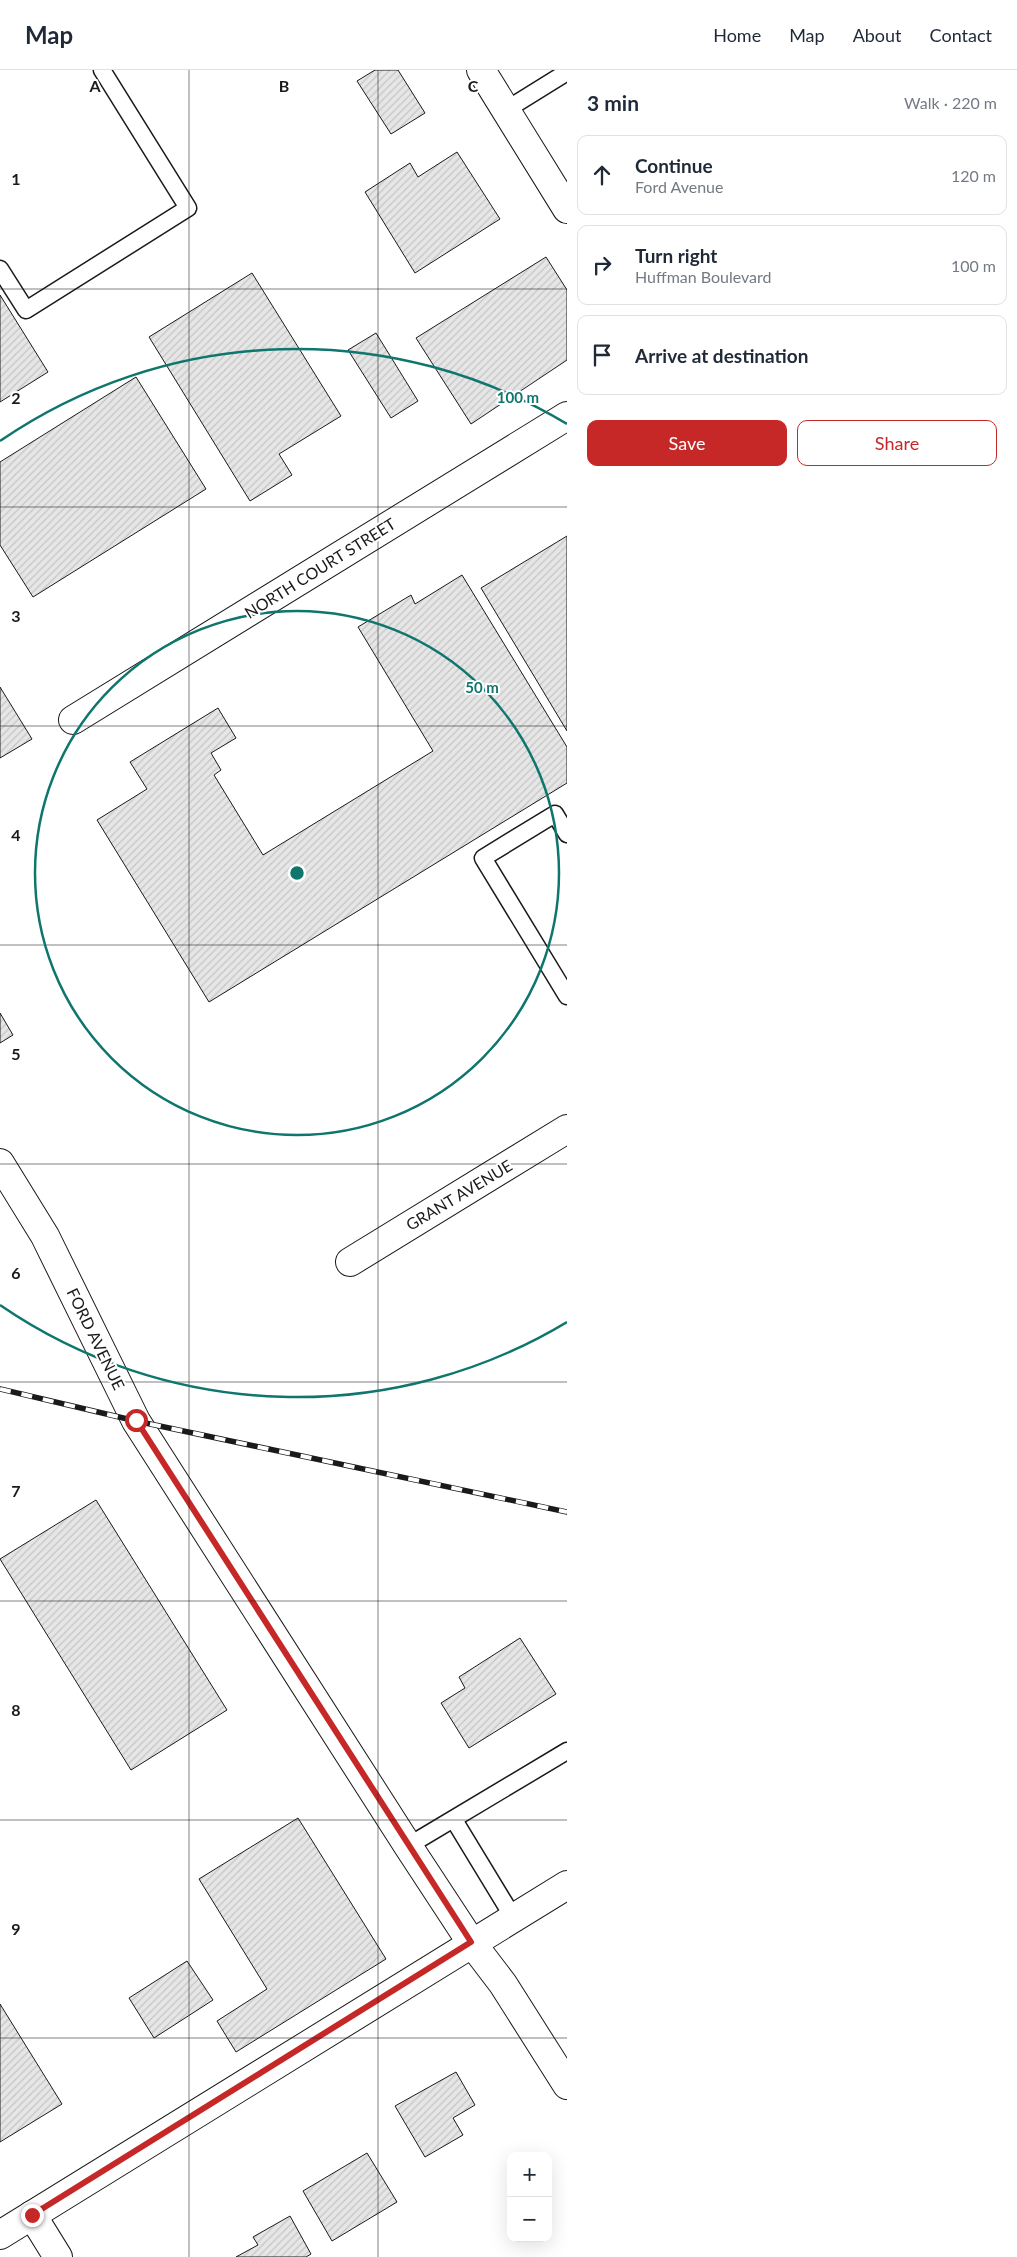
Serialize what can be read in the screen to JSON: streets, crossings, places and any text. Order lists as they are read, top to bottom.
{
  "streets": {
    "street": ["NORTH COURT STREET", "GRANT AVENUE", "FORD AVENUE"]
  },
  "page": {
    "header": "Map",
    "nav": [
      "Home",
      "Map",
      "About",
      "Contact"
    ],
    "heading": ["3 min", "Walk · 220 m"],
    "list": [
      ["Continue", "Ford Avenue", "120 m"],
      ["Turn right", "Huffman Boulevard", "100 m"],
      "Arrive at destination"
    ],
    "buttons": ["Save", "Share"],
    "map_buttons": ["+", "−"]
  },
  "grid": {
    "columns": ["A", "B", "C"],
    "rows": [
      "1",
      "2",
      "3",
      "4",
      "5",
      "6",
      "7",
      "8",
      "9"
    ]
  },
  "rings": ["100 m", "50 m"]
}
